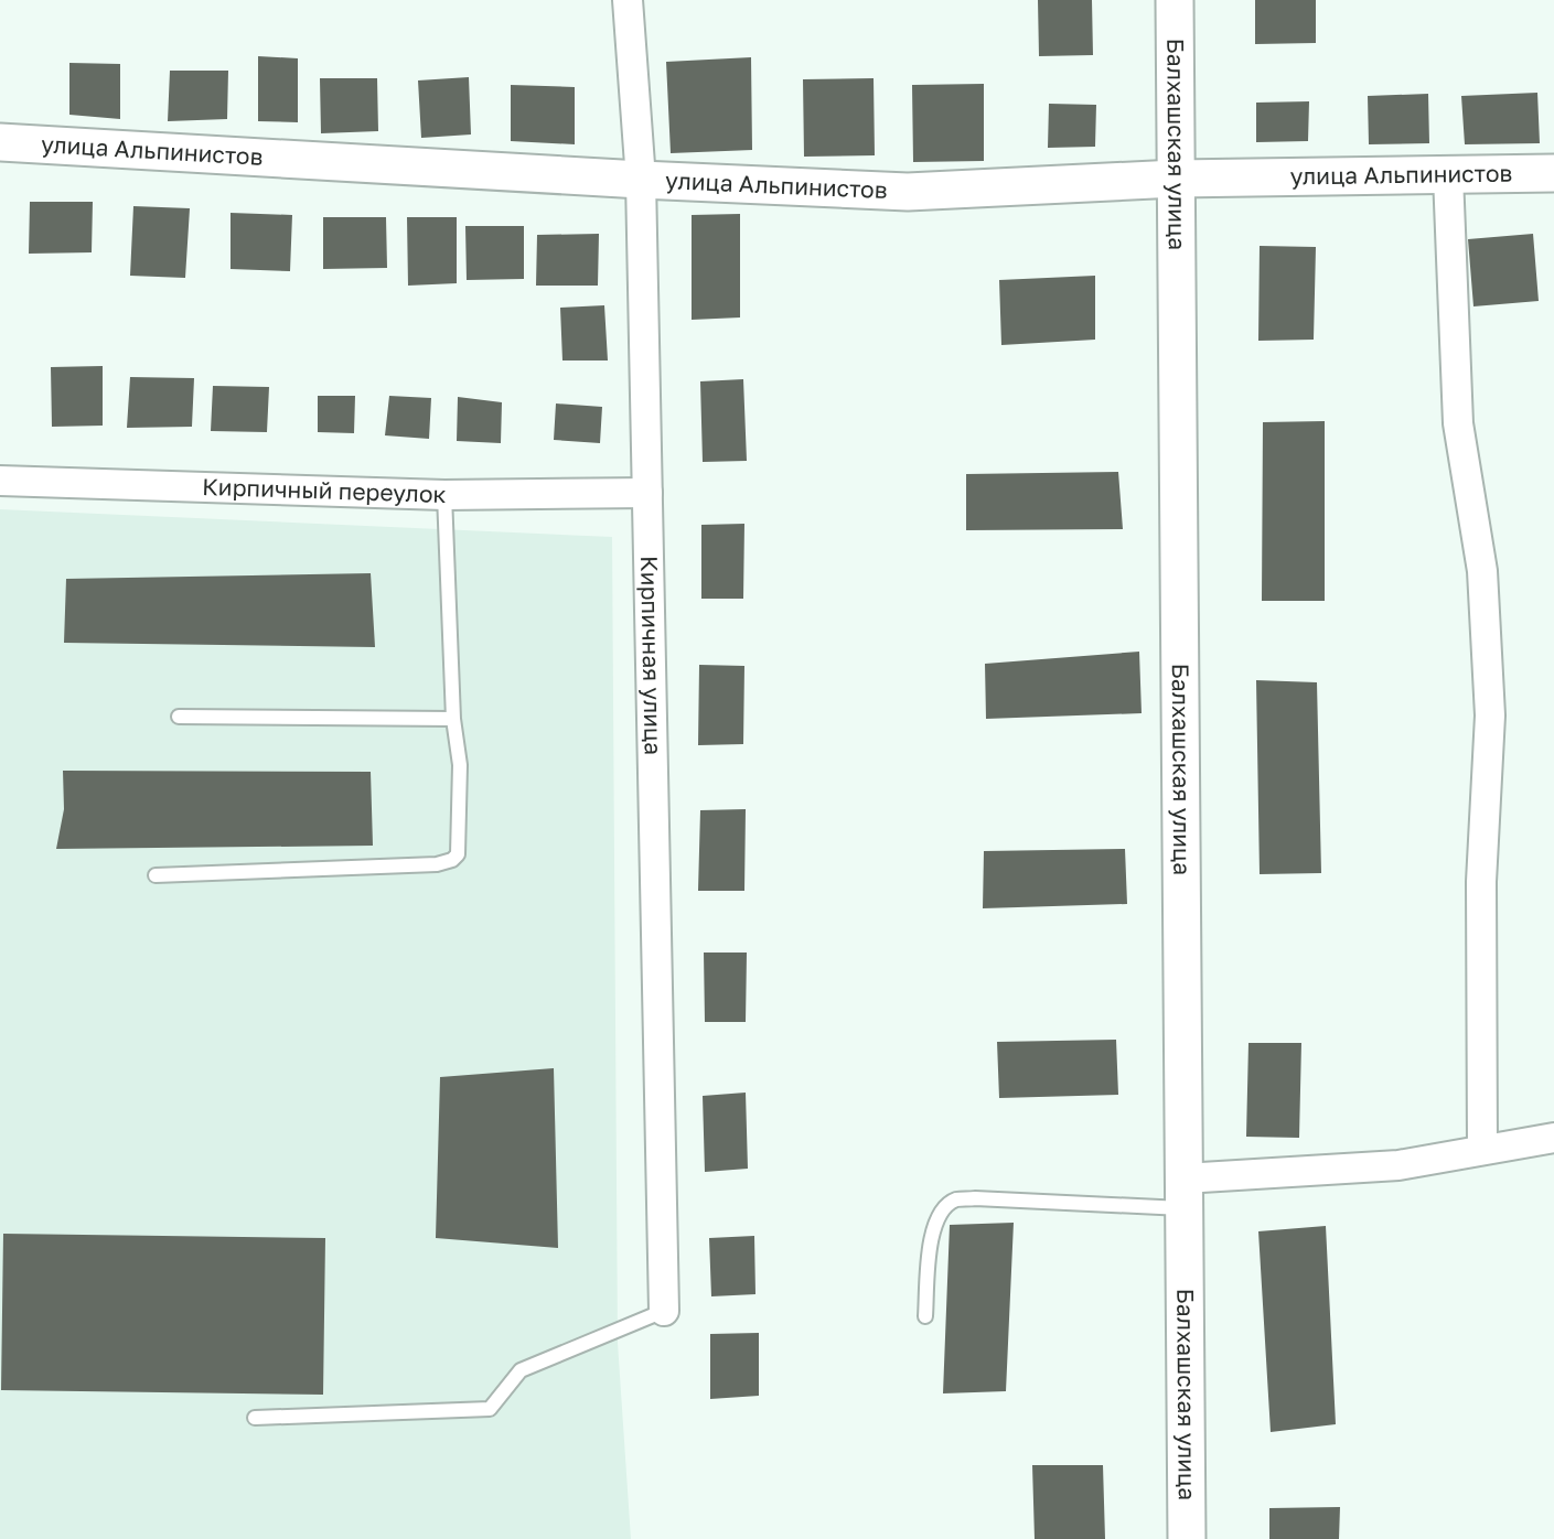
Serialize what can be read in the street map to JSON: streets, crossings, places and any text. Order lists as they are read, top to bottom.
{
  "streets": {
    "street": [
      "Балхашская улица",
      "улица Альпинистов",
      "Кирпичный переулок",
      "Кирпичная улица"
    ]
  },
  "crossings": [
    ["Балхашская улица", "улица Альпинистов"],
    ["улица Альпинистов", "Кирпичная улица"],
    ["Кирпичный переулок", "Кирпичная улица"]
  ]
}
